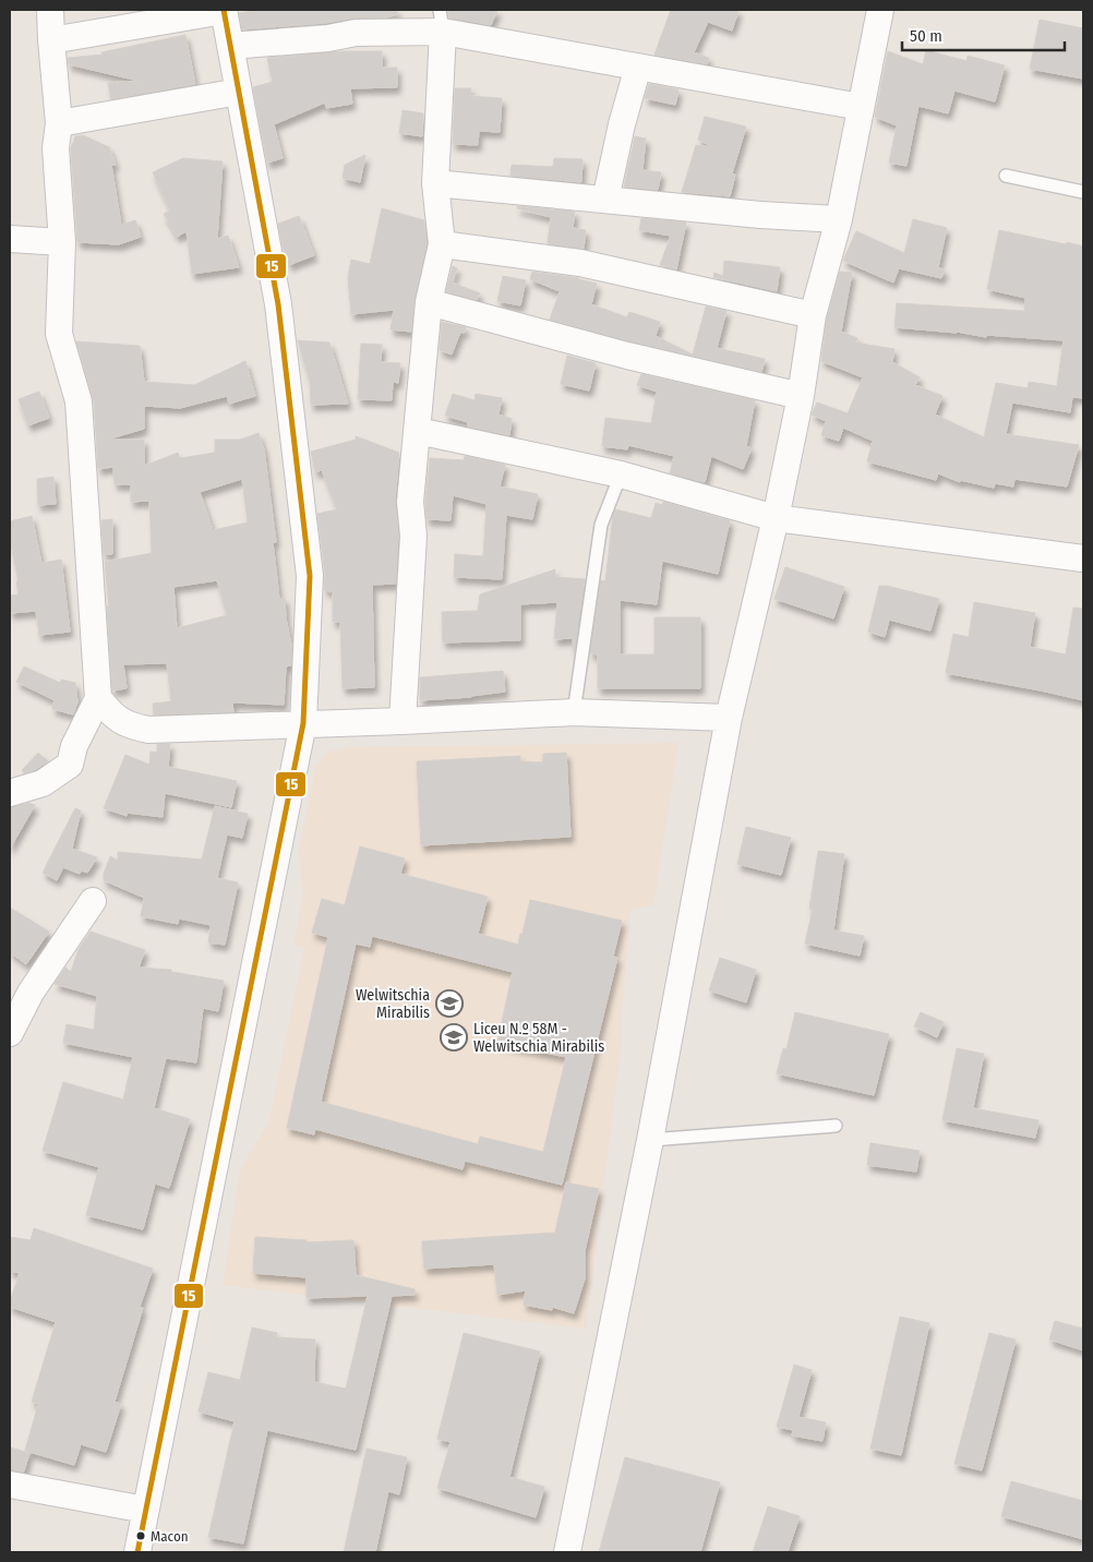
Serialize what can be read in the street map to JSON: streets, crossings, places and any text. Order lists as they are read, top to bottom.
{
  "places": {
    "school or university": ["Welwitschia Mirabilis", "Liceu N.º 58M - Welwitschia Mirabilis"],
    "other": ["Macon"]
  },
  "lines": ["transit line 15"],
  "scale_bar": "50 m"
}
